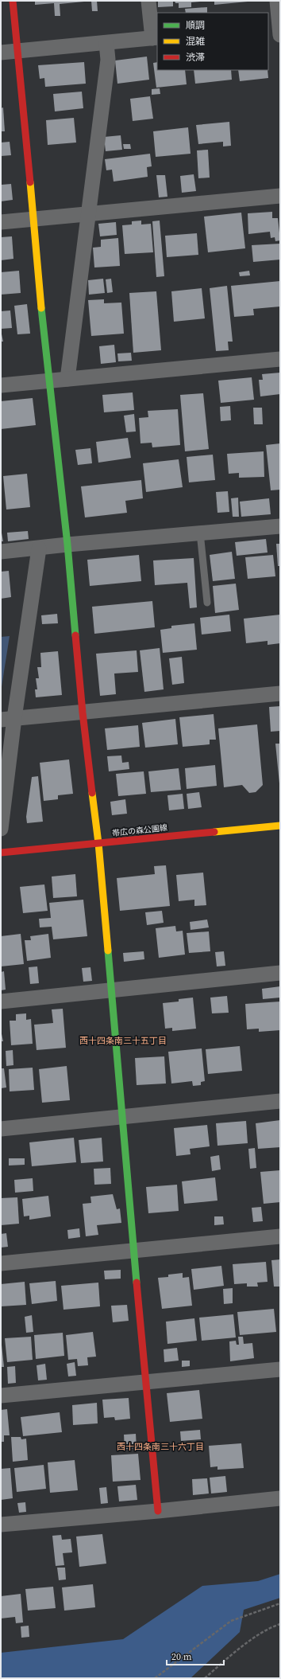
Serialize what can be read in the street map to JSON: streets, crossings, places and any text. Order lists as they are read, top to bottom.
{
  "streets": {
    "street": ["帯広の森公園線"]
  },
  "districts": ["西十四条南三十五丁目", "西十四条南三十六丁目"],
  "legend": ["順調", "混雑", "渋滞"],
  "scale_bar": "20 m"
}
